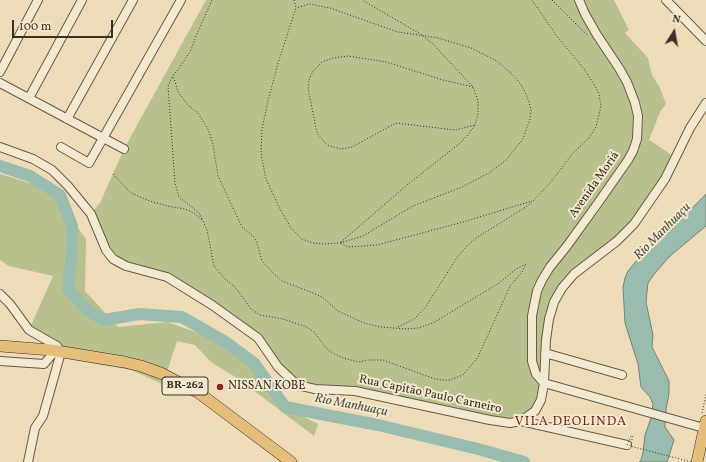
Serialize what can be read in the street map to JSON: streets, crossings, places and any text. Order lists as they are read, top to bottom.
{
  "streets": {
    "highway": ["BR-262"],
    "street": ["Avenida Moriá", "Rua Capitão Paulo Carneiro"]
  },
  "districts": ["VILA DEOLINDA"],
  "water": ["Rio Manhuaçu"],
  "places": ["NISSAN KOBE"],
  "scale_bar": "100 m",
  "north": "top"
}
